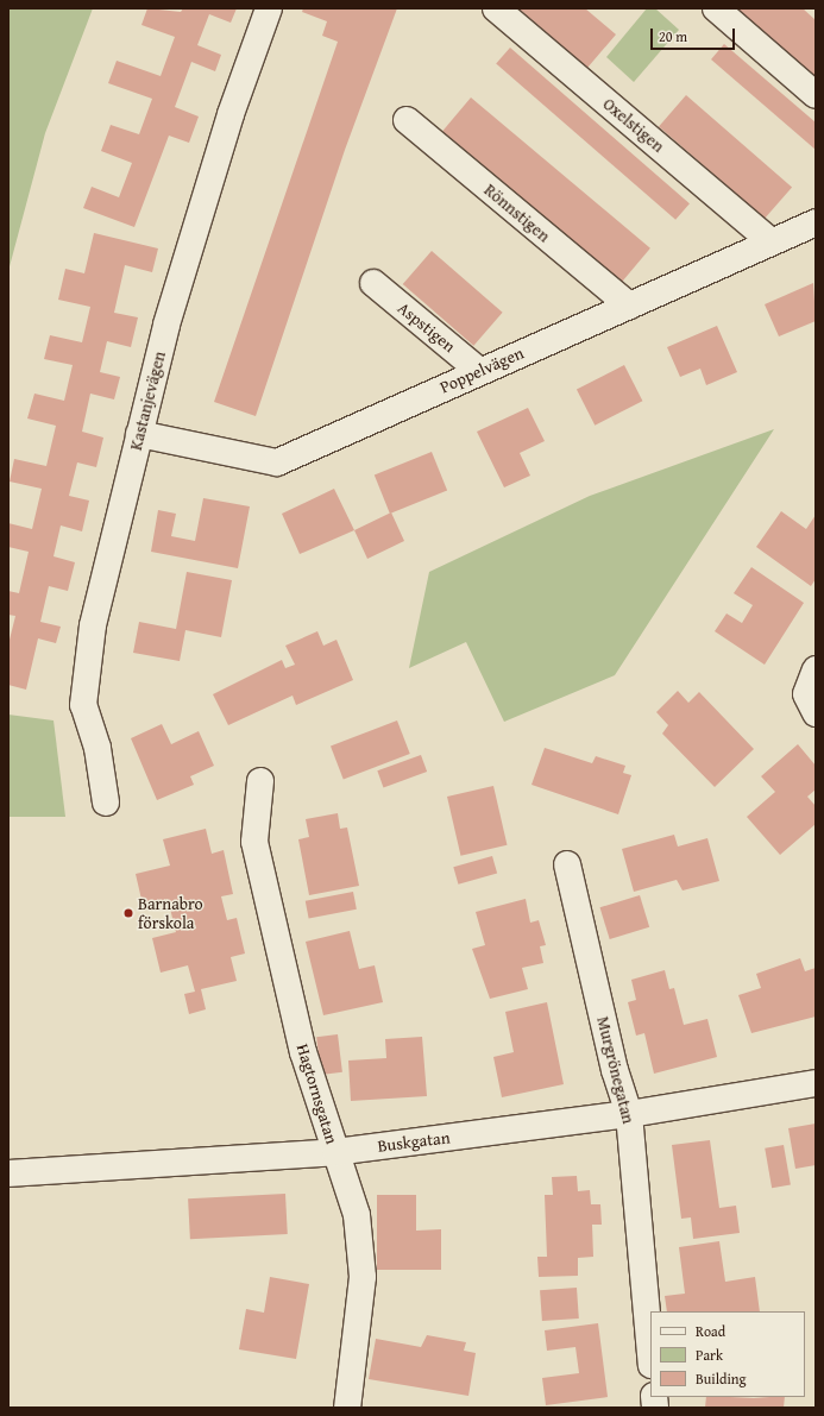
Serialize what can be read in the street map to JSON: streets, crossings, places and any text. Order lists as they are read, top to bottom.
{
  "streets": {
    "street": [
      "Oxelstigen",
      "Rönnstigen",
      "Aspstigen",
      "Poppelvägen",
      "Kastanjevägen",
      "Murgrönegatan",
      "Hagtornsgatan",
      "Buskgatan"
    ]
  },
  "crossings": [
    ["Oxelstigen", "Poppelvägen"],
    ["Rönnstigen", "Poppelvägen"],
    ["Aspstigen", "Poppelvägen"],
    ["Poppelvägen", "Kastanjevägen"],
    ["Murgrönegatan", "Buskgatan"],
    ["Hagtornsgatan", "Buskgatan"]
  ],
  "places": ["Barnabro förskola"],
  "legend": ["Road", "Park", "Building"],
  "scale_bar": "20 m"
}
